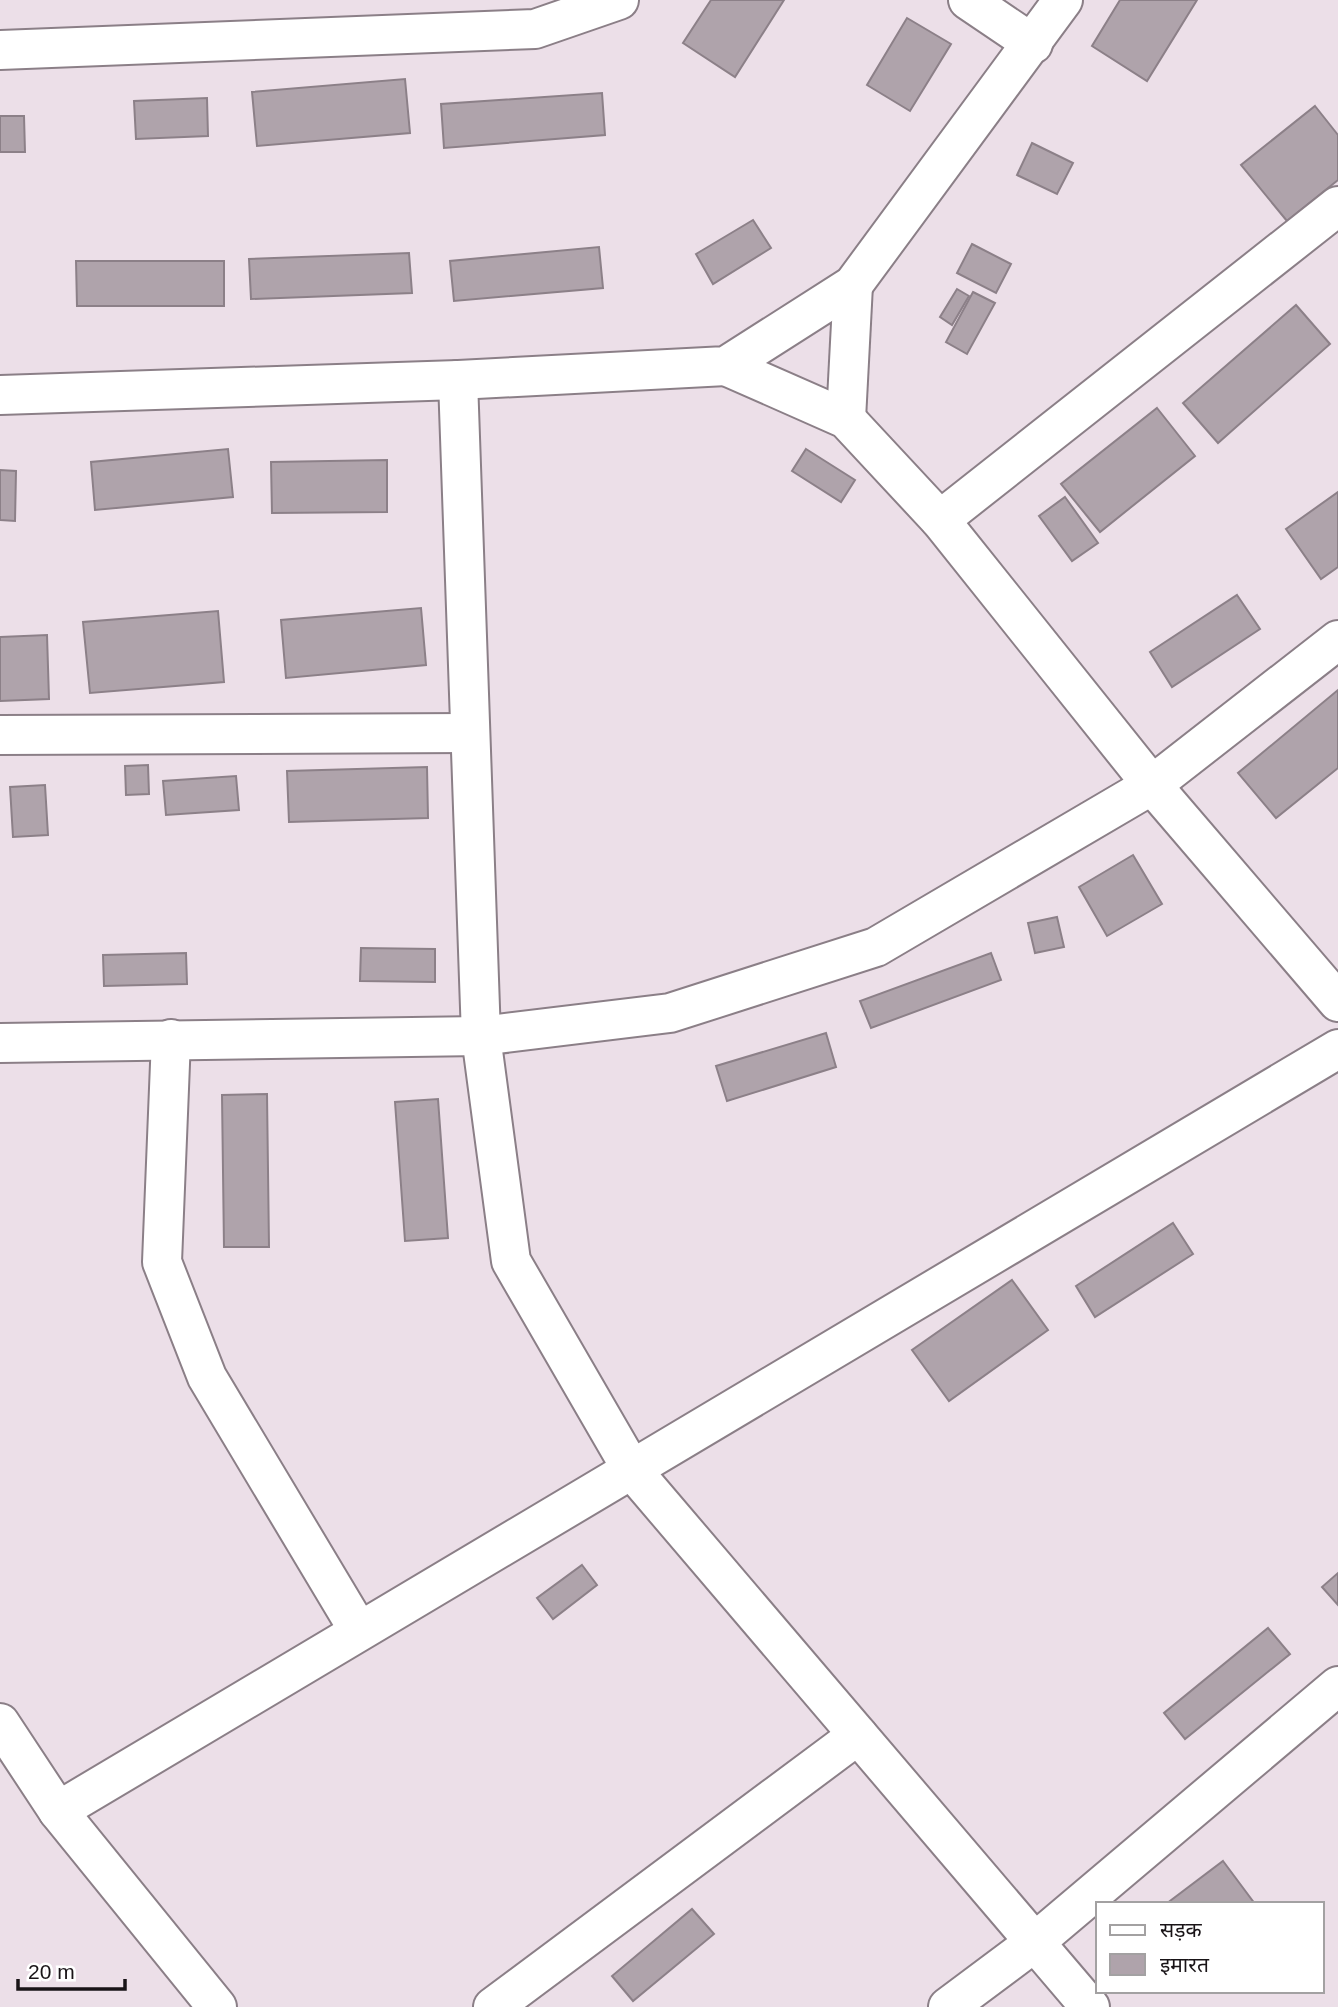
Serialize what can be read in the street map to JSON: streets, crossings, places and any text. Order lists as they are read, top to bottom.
{
  "legend": ["सड़क", "इमारत"],
  "scale_bar": "20 m"
}
